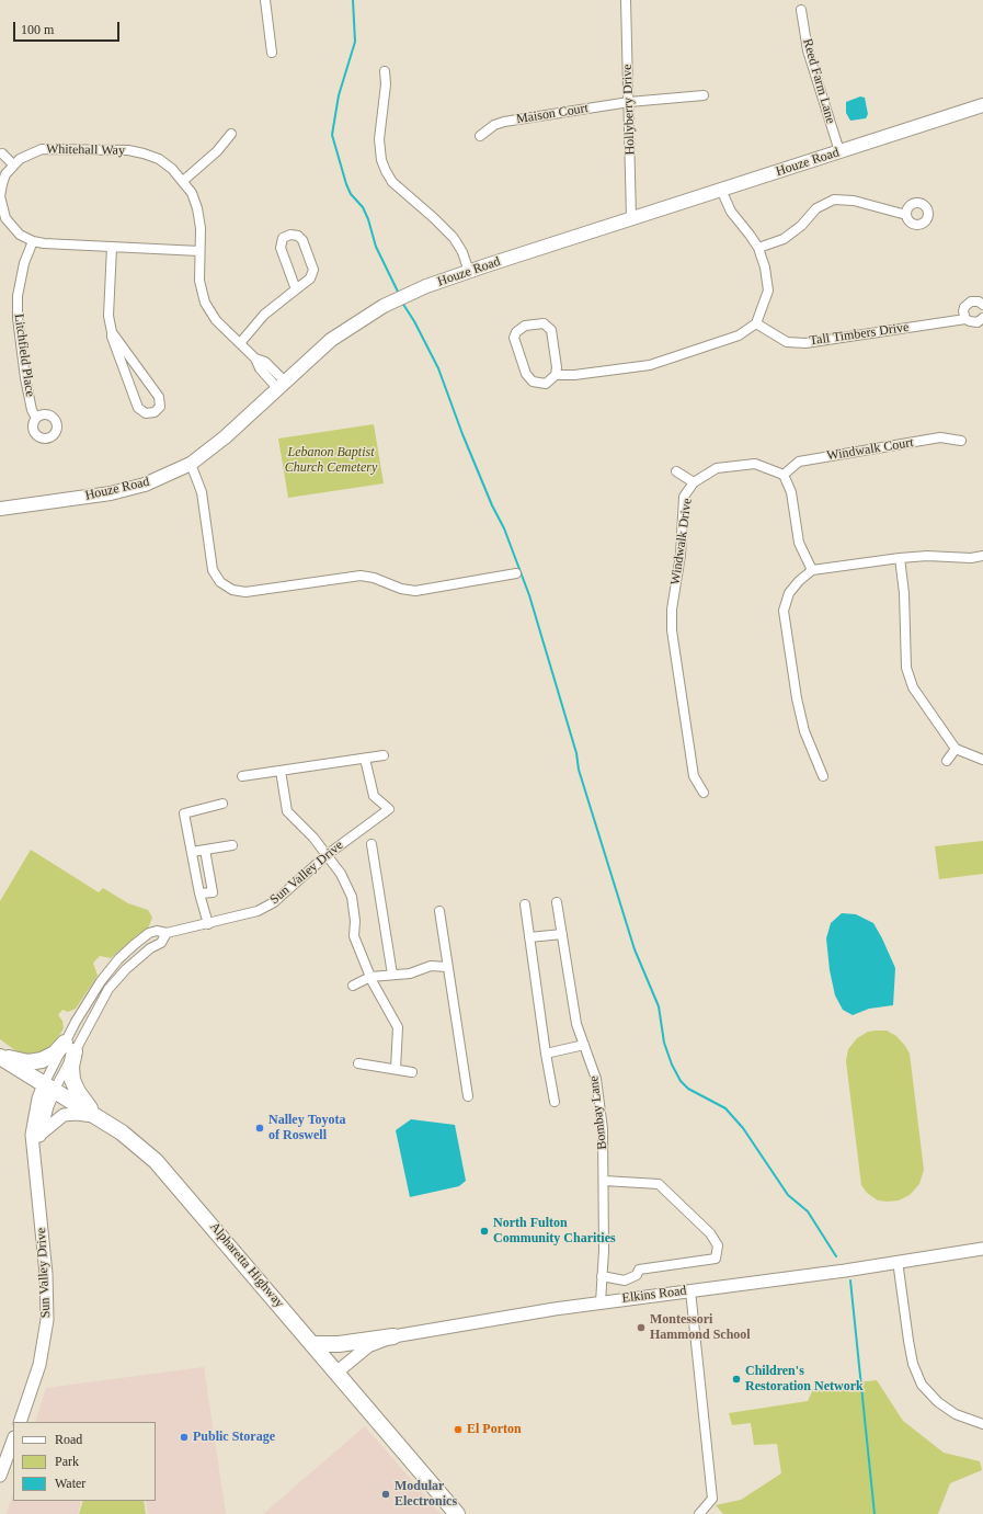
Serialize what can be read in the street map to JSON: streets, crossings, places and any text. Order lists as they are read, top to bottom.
{
  "streets": {
    "highway": ["Alpharetta Highway"],
    "main road": ["Houze Road"],
    "street": [
      "Reed Farm Lane",
      "Hollyberry Drive",
      "Maison Court",
      "Whitehall Way",
      "Tall Timbers Drive",
      "Litchfield Place",
      "Windwalk Court",
      "Windwalk Drive",
      "Sun Valley Drive",
      "Bombay Lane",
      "Elkins Road"
    ]
  },
  "crossings": [
    ["Reed Farm Lane", "Houze Road"],
    ["Hollyberry Drive", "Maison Court"],
    ["Hollyberry Drive", "Houze Road"],
    ["Whitehall Way", "Houze Road"],
    ["Whitehall Way", "Litchfield Place"],
    ["Windwalk Court", "Windwalk Drive"],
    ["Sun Valley Drive", "Alpharetta Highway"],
    ["Bombay Lane", "Elkins Road"],
    ["Alpharetta Highway", "Elkins Road"]
  ],
  "parks": ["Lebanon Baptist Church Cemetery"],
  "places": [
    "Nalley Toyota of Roswell",
    "North Fulton Community Charities",
    "Montessori Hammond School",
    "Children's Restoration Network",
    "El Porton",
    "Public Storage",
    "Modular Electronics"
  ],
  "legend": ["Road", "Park", "Water"],
  "scale_bar": "100 m"
}
